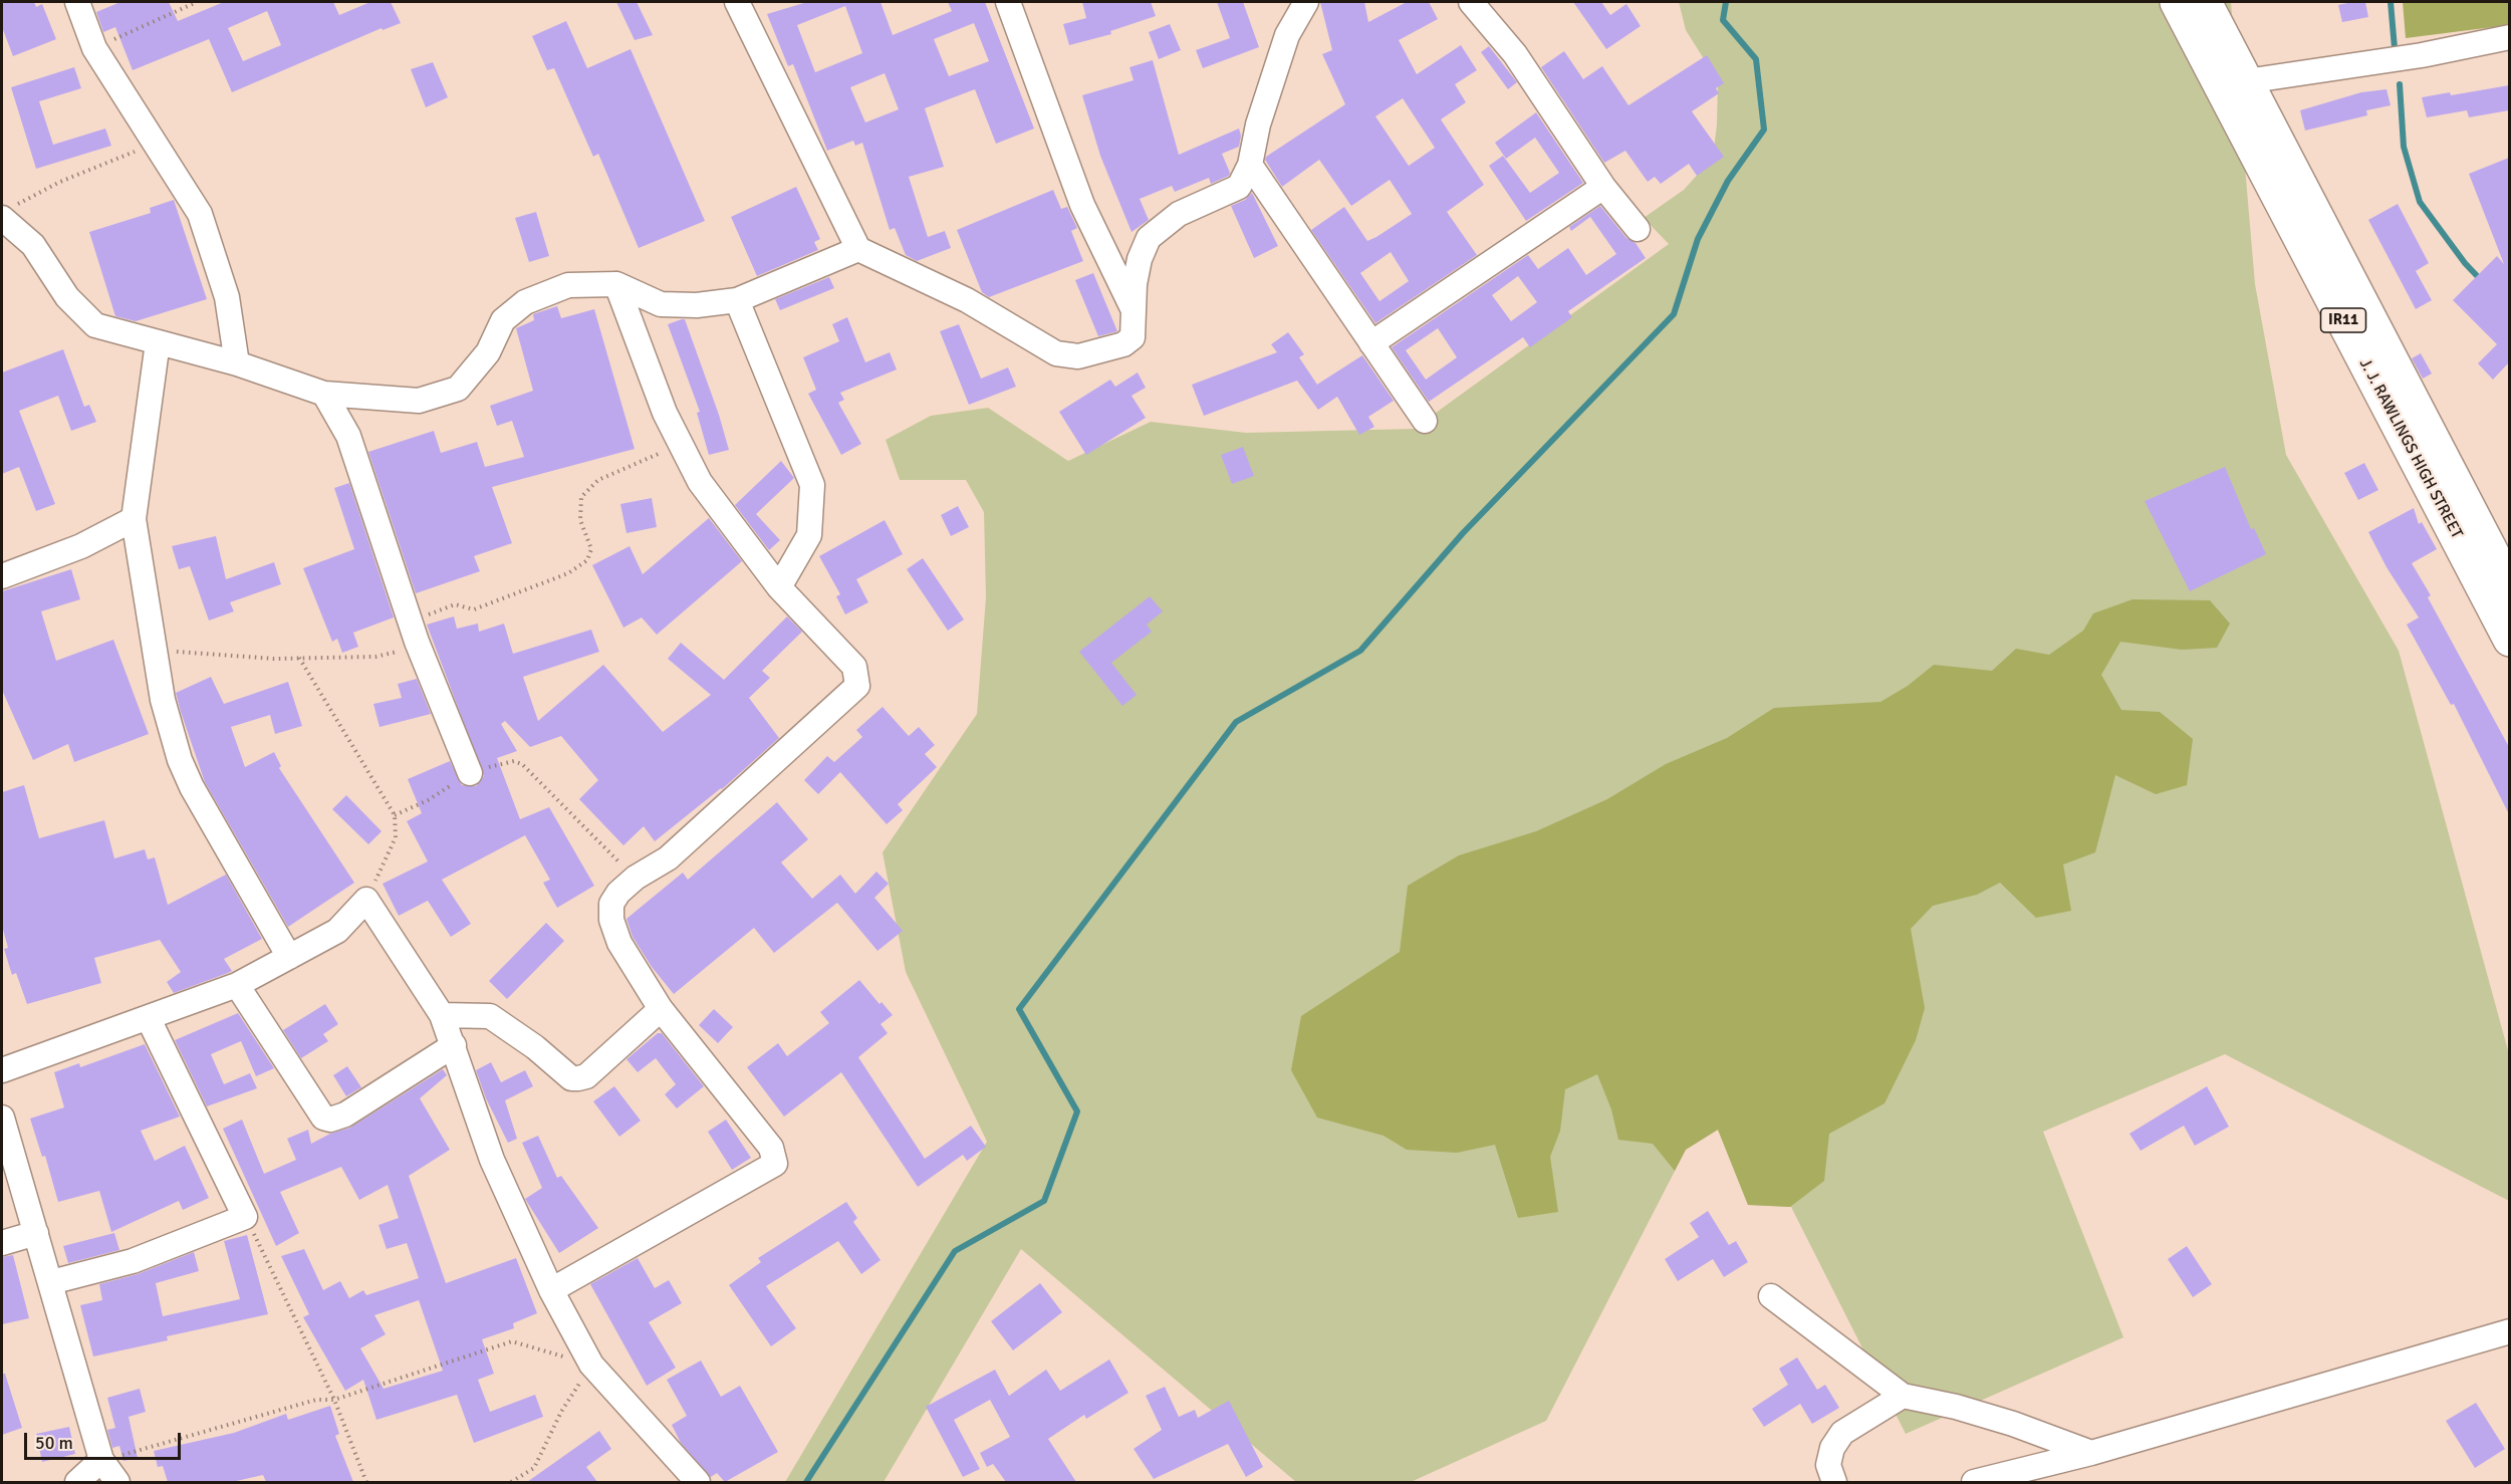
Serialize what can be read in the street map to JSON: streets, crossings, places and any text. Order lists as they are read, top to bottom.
{
  "streets": {
    "main road": ["IR11", "J. J. RAWLINGS HIGH STREET"]
  },
  "scale_bar": "50 m"
}
